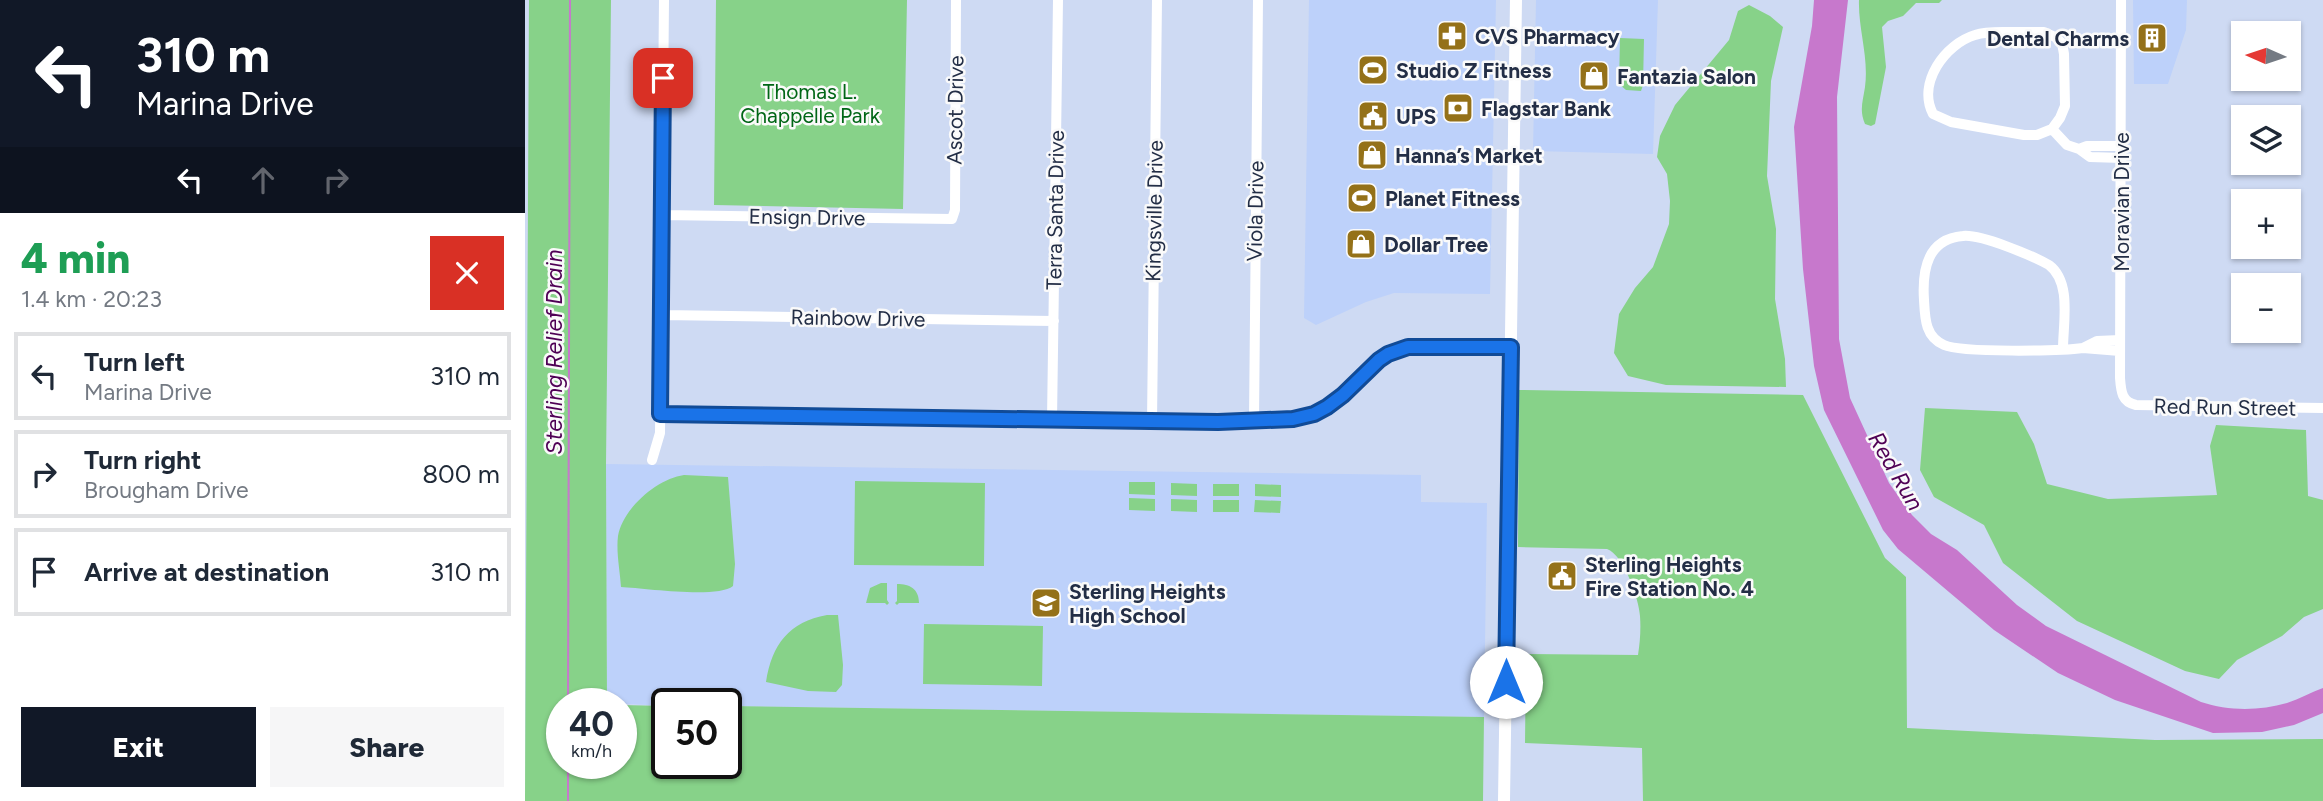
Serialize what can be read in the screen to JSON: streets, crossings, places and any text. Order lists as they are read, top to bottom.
{
  "streets": {
    "street": [
      "Ascot Drive",
      "Moravian Drive",
      "Terra Santa Drive",
      "Kingsville Drive",
      "Viola Drive",
      "Ensign Drive",
      "Rainbow Drive",
      "Red Run Street"
    ]
  },
  "crossings": [
    ["Ascot Drive", "Ensign Drive"],
    ["Moravian Drive", "Red Run Street"],
    ["Terra Santa Drive", "Rainbow Drive"]
  ],
  "water": ["Sterling Relief Drain", "Red Run"],
  "parks": ["Thomas L. Chappelle Park"],
  "places": {
    "pharmacy": ["CVS Pharmacy"],
    "building": ["Dental Charms"],
    "sports": ["Studio Z Fitness", "Planet Fitness"],
    "shop": ["Fantazia Salon", "Hanna’s Market", "Dollar Tree"],
    "bank": ["Flagstar Bank"],
    "public building": ["UPS", "Sterling Heights Fire Station No. 4"],
    "school or university": ["Sterling Heights High School"]
  },
  "north": "left",
  "page": {
    "turn": ["310 m", "Marina Drive"],
    "map_buttons": ["+", "−"],
    "heading": ["4 min", "1.4 km · 20:23"],
    "list": [
      {
        "name": "Turn left",
        "note": "Marina Drive",
        "value": "310 m"
      },
      {
        "name": "Turn right",
        "note": "Brougham Drive",
        "value": "800 m"
      },
      {
        "name": "Arrive at destination",
        "value": "310 m"
      }
    ],
    "speed": "40 km/h",
    "limit": "50",
    "buttons": ["Exit", "Share"]
  }
}
